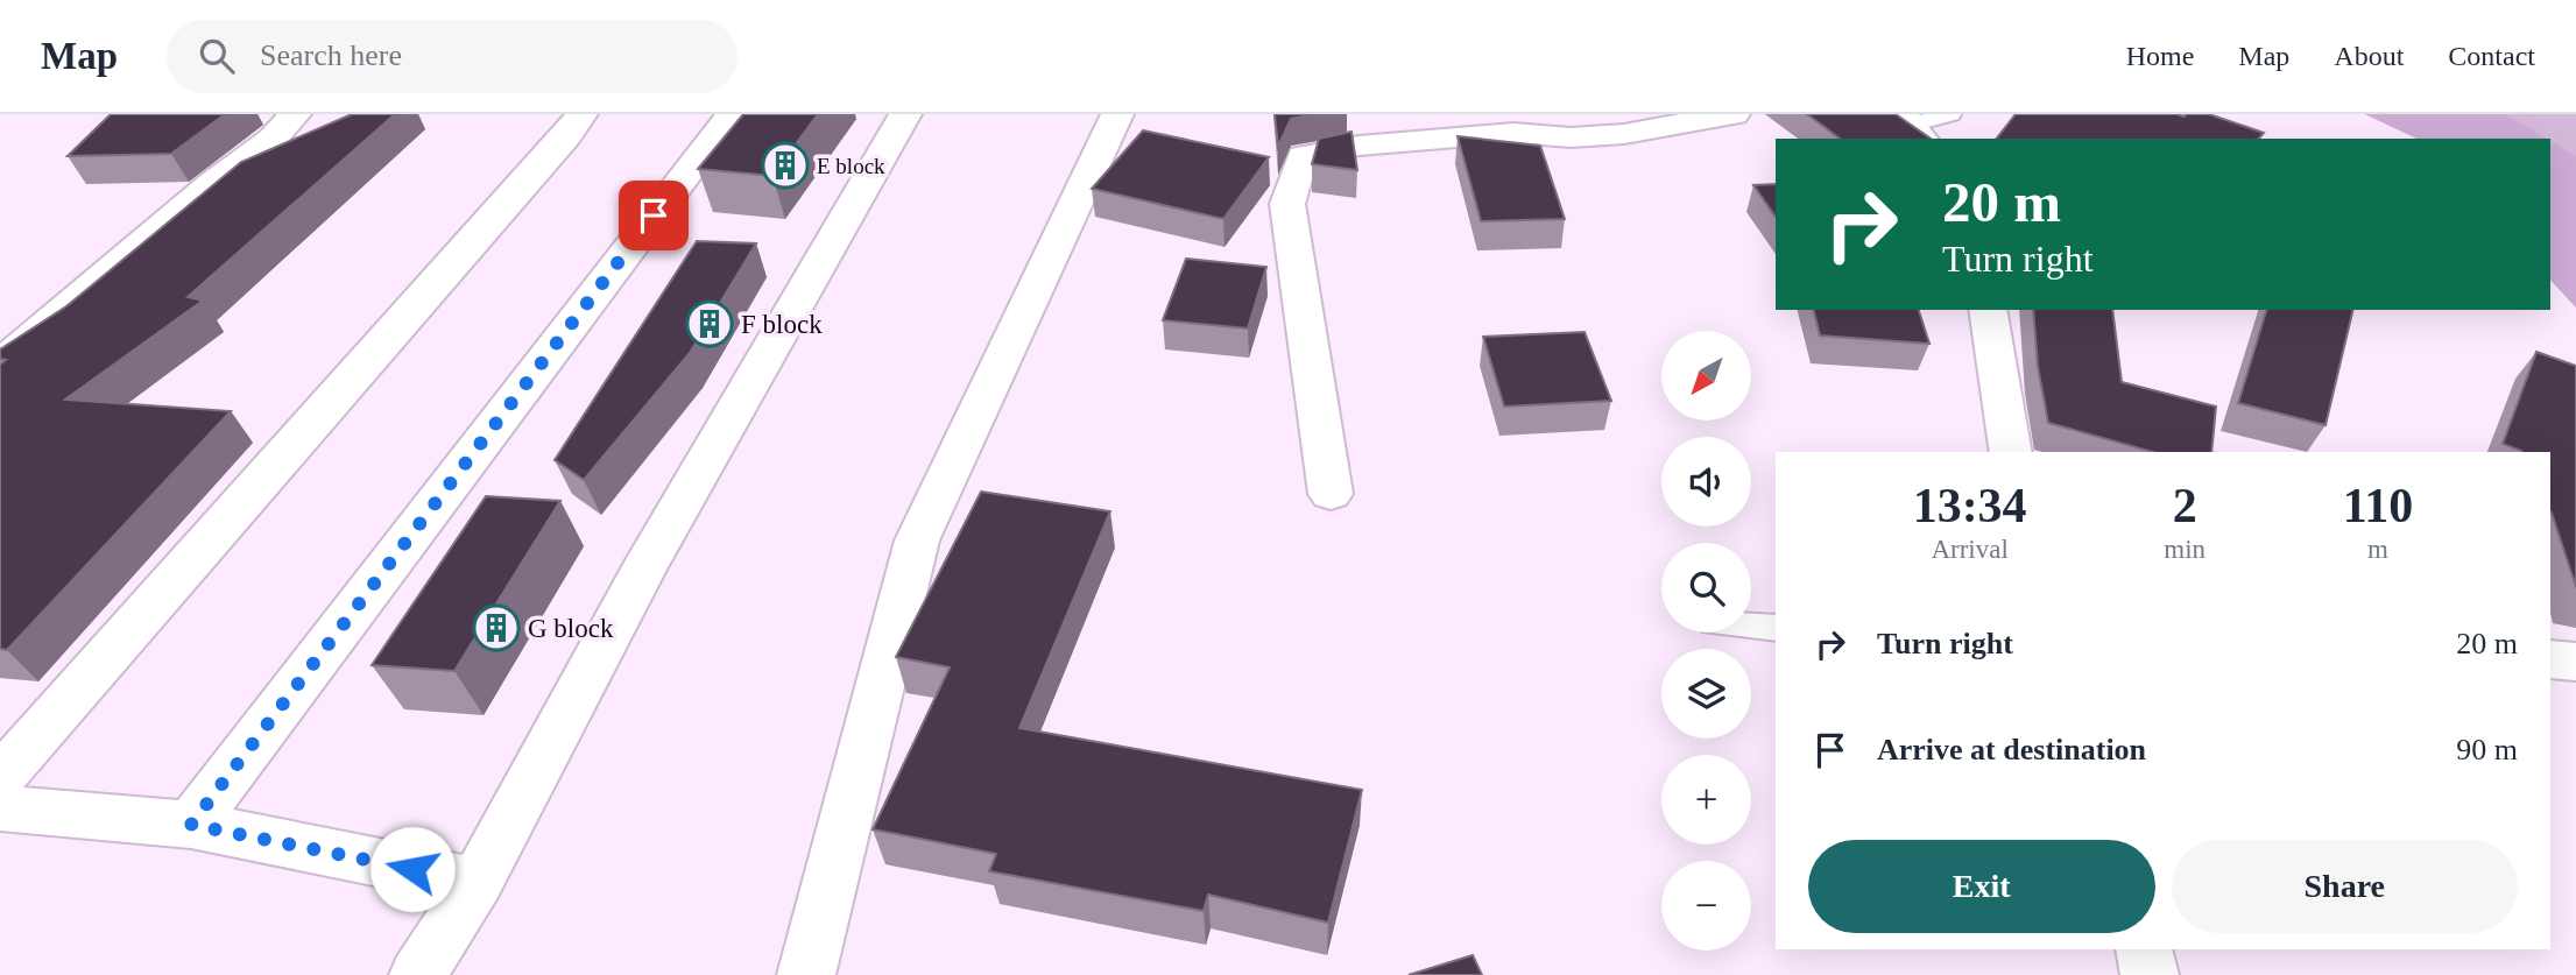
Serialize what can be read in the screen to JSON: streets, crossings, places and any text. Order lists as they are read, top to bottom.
{
  "places": {
    "building": ["E block", "F block", "G block"]
  },
  "north": "bottom left",
  "page": {
    "header": "Map",
    "search": "Search here",
    "nav": [
      "Home",
      "Map",
      "About",
      "Contact"
    ],
    "turn": ["20 m", "Turn right"],
    "map_buttons": ["+", "−"],
    "eta": [
      "13:34",
      "Arrival",
      "2",
      "min",
      "110",
      "m"
    ],
    "list": [
      {
        "name": "Turn right",
        "value": "20 m"
      },
      {
        "name": "Arrive at destination",
        "value": "90 m"
      }
    ],
    "buttons": ["Exit", "Share"]
  }
}
